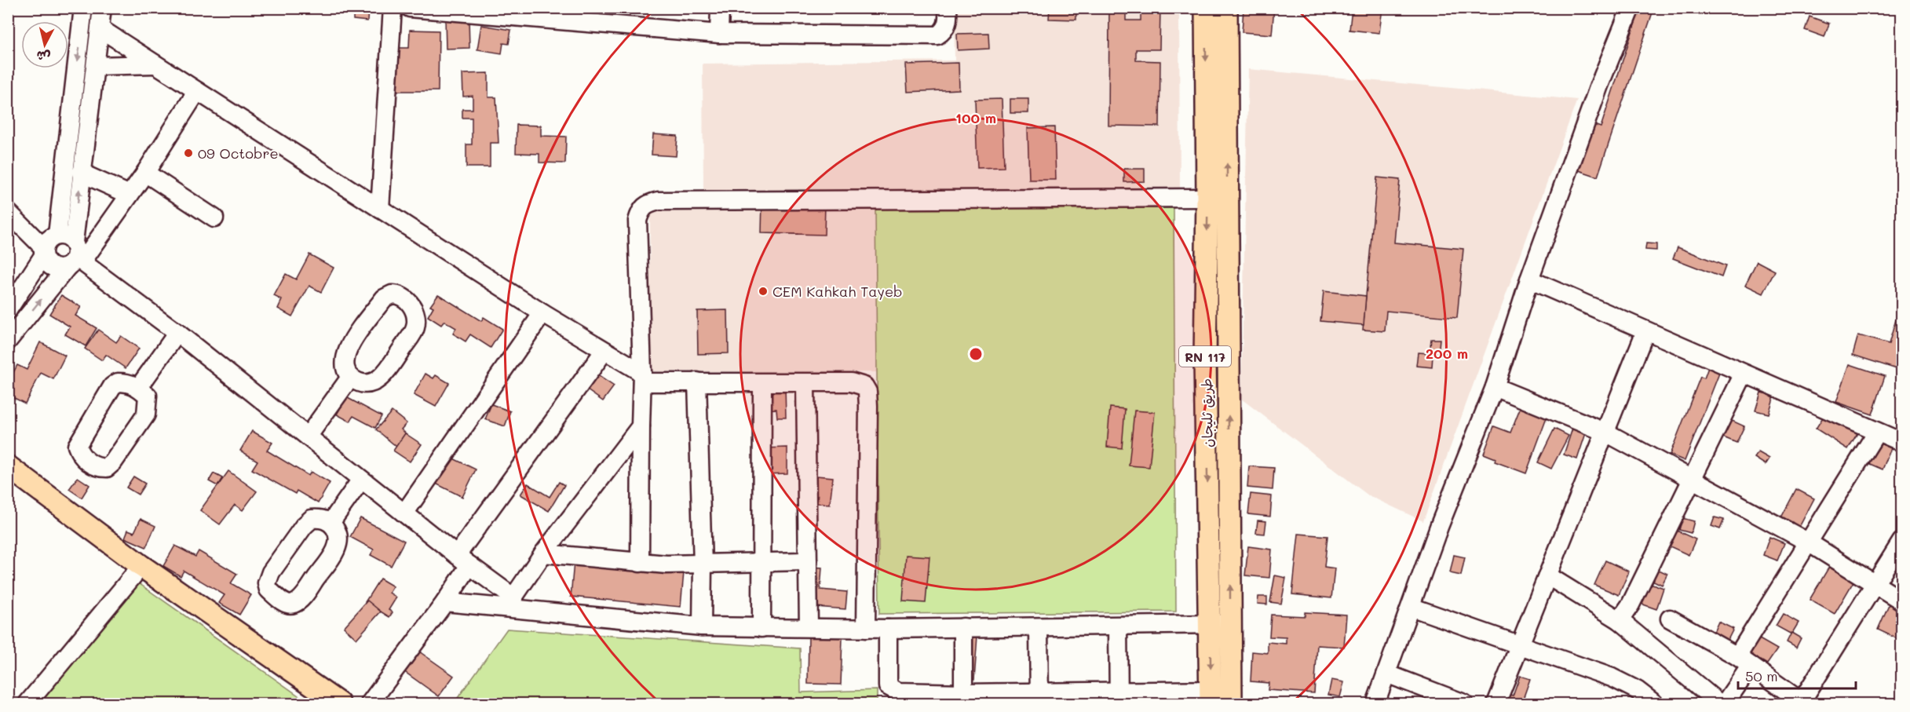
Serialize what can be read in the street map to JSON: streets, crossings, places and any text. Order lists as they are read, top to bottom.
{
  "streets": {
    "main road": ["RN 117", "طريق ثليجان"]
  },
  "places": ["09 Octobre", "CEM Kahkah Tayeb"],
  "scale_bar": "50 m",
  "north": "bottom",
  "rings": ["100 m", "200 m"]
}
